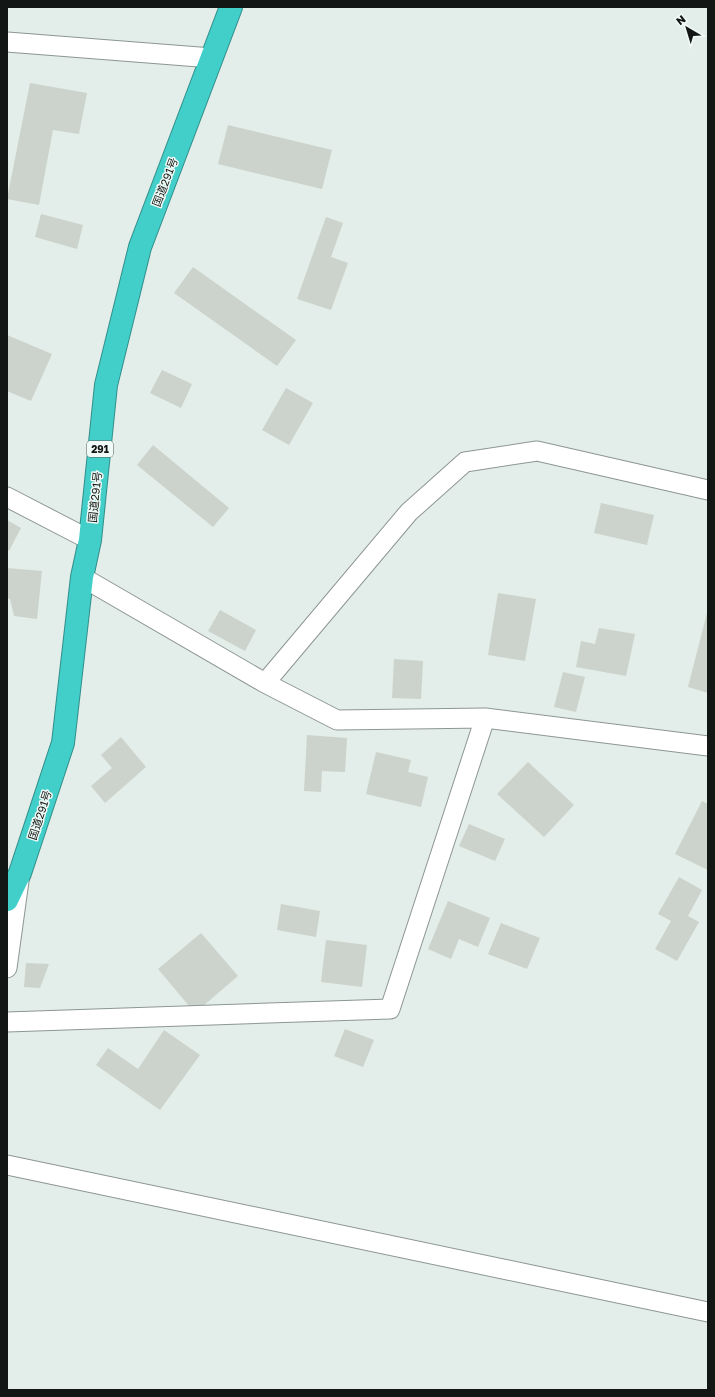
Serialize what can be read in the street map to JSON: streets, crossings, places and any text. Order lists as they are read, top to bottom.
{
  "streets": {
    "highway": ["国道291号", "291"]
  },
  "north": "top left"
}
